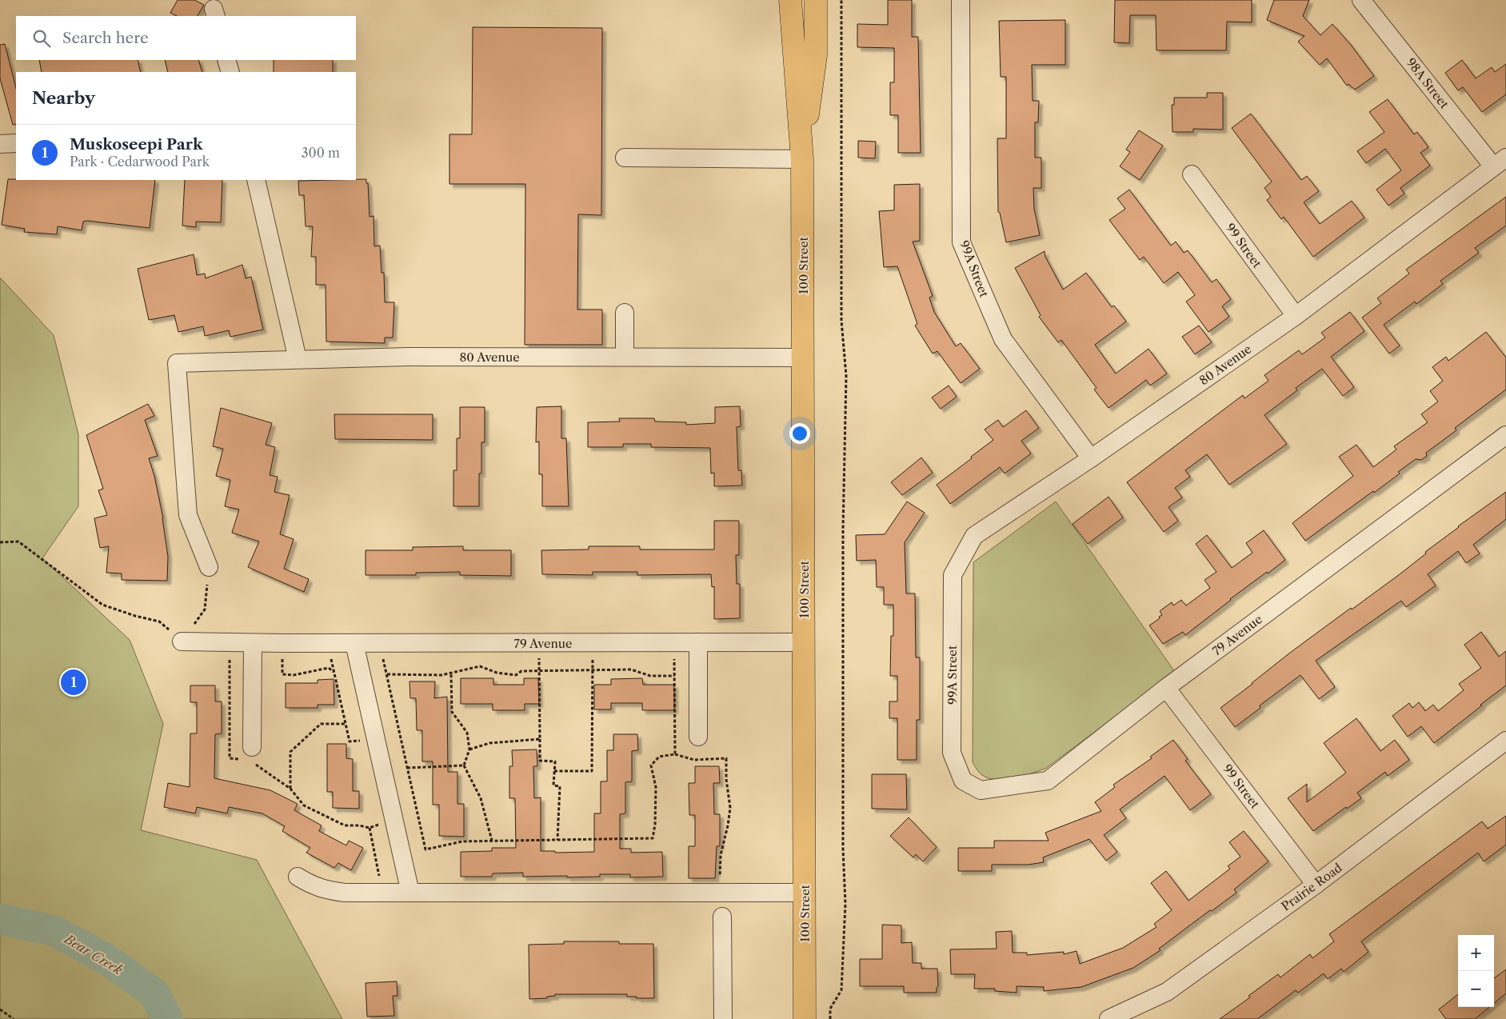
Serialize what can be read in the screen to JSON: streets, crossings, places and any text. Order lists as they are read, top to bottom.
{
  "streets": {
    "main road": ["100 Street"],
    "street": [
      "98A Street",
      "99 Street",
      "99A Street",
      "80 Avenue",
      "79 Avenue",
      "Prairie Road"
    ]
  },
  "crossings": [
    ["98A Street", "80 Avenue"],
    ["99 Street", "80 Avenue"],
    ["99 Street", "79 Avenue"],
    ["99 Street", "Prairie Road"],
    ["100 Street", "80 Avenue"],
    ["100 Street", "79 Avenue"],
    ["99A Street", "80 Avenue"],
    ["99A Street", "79 Avenue"]
  ],
  "water": ["Bear Creek"],
  "page": {
    "search": "Search here",
    "heading": "Nearby",
    "list": [
      {
        "mark": "1",
        "name": "Muskoseepi Park",
        "note": "Park · Cedarwood Park",
        "value": "300 m"
      }
    ],
    "pins": "1",
    "map_buttons": ["+", "−"]
  }
}
